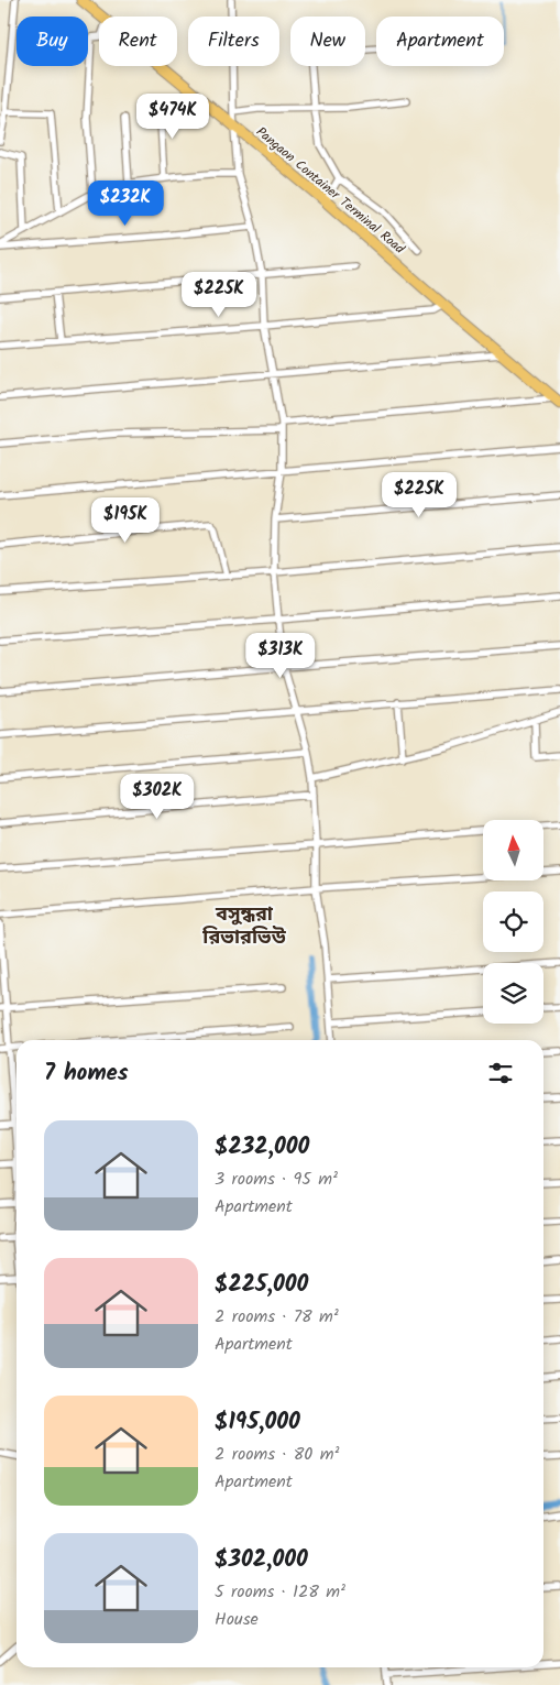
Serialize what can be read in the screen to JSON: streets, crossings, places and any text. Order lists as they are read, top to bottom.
{
  "streets": {
    "highway": ["Pangaon Container Terminal Road"]
  },
  "districts": ["বসুন্ধরা রিভারভিউ"],
  "north": "top",
  "page": {
    "chip": [
      "Buy",
      "Rent",
      "Filters",
      "New",
      "Apartment"
    ],
    "price": [
      "$474K",
      "$232K",
      "$225K",
      "$225K",
      "$195K",
      "$313K",
      "$302K"
    ],
    "heading": "7 homes",
    "list": [
      {
        "name": "$232,000",
        "note": "3 rooms · 95 m² · Apartment"
      },
      {
        "name": "$225,000",
        "note": "2 rooms · 78 m² · Apartment"
      },
      {
        "name": "$195,000",
        "note": "2 rooms · 80 m² · Apartment"
      },
      {
        "name": "$302,000",
        "note": "5 rooms · 128 m² · House"
      }
    ]
  }
}
